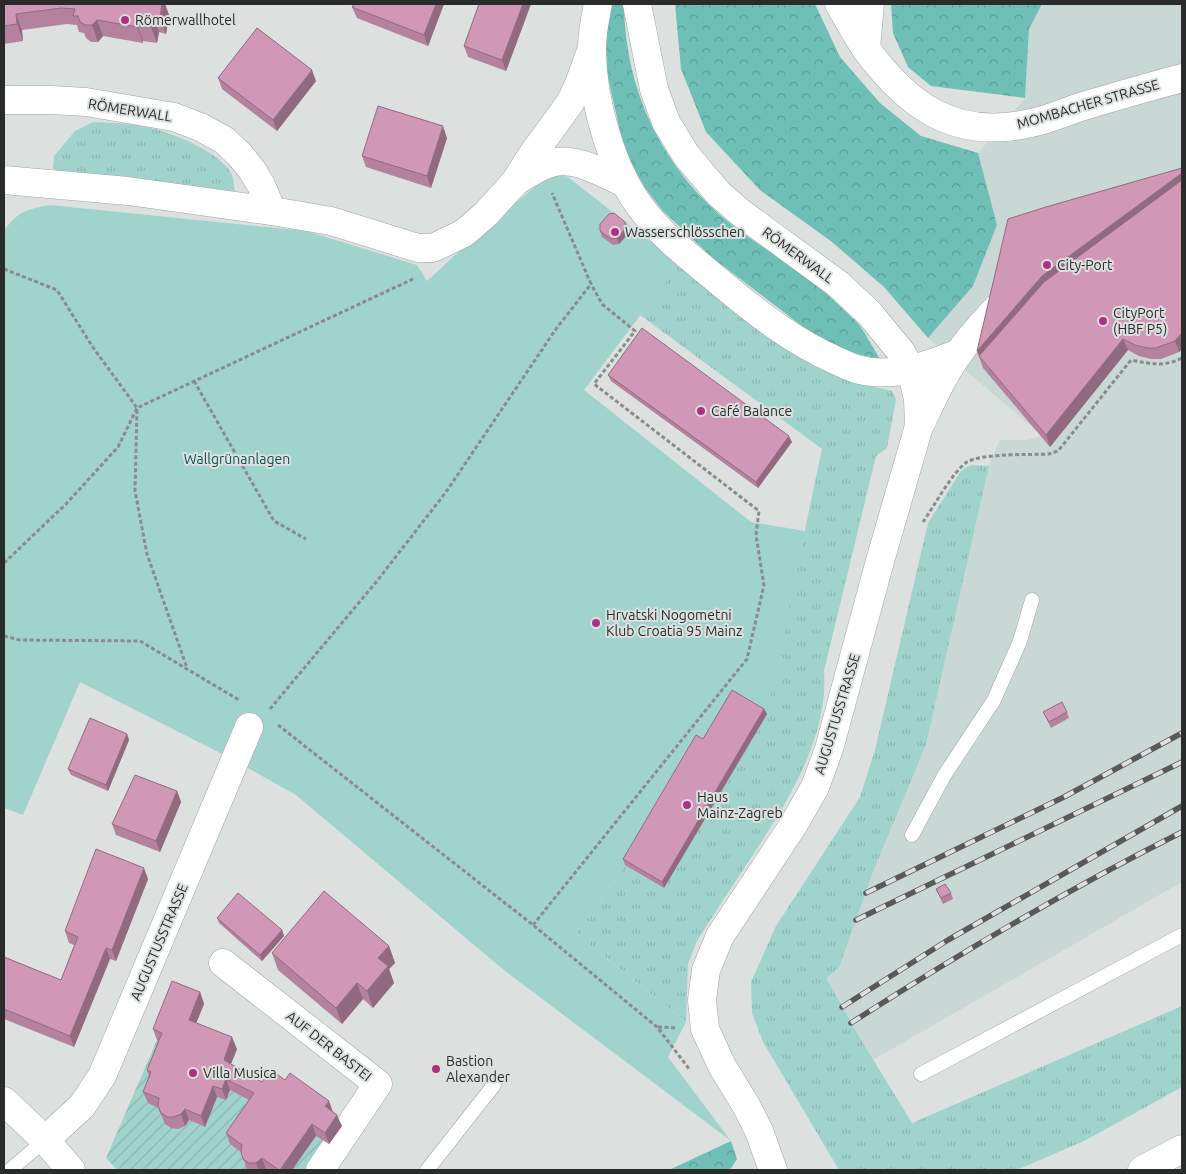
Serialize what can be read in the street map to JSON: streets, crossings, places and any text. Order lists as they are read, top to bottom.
{
  "streets": {
    "main road": [
      "MOMBACHER STRASSE",
      "RÖMERWALL",
      "AUGUSTUSSTRASSE",
      "AUF DER BASTEI"
    ]
  },
  "crossings": [
    ["RÖMERWALL", "AUGUSTUSSTRASSE"]
  ],
  "parks": ["Wallgrünanlagen"],
  "places": [
    "Römerwallhotel",
    "Wasserschlösschen",
    "City-Port",
    "CityPort (HBF P5)",
    "Café Balance",
    "Hrvatski Nogometni Klub Croatia 95 Mainz",
    "Haus Mainz-Zagreb",
    "Bastion Alexander",
    "Villa Musica"
  ]
}
